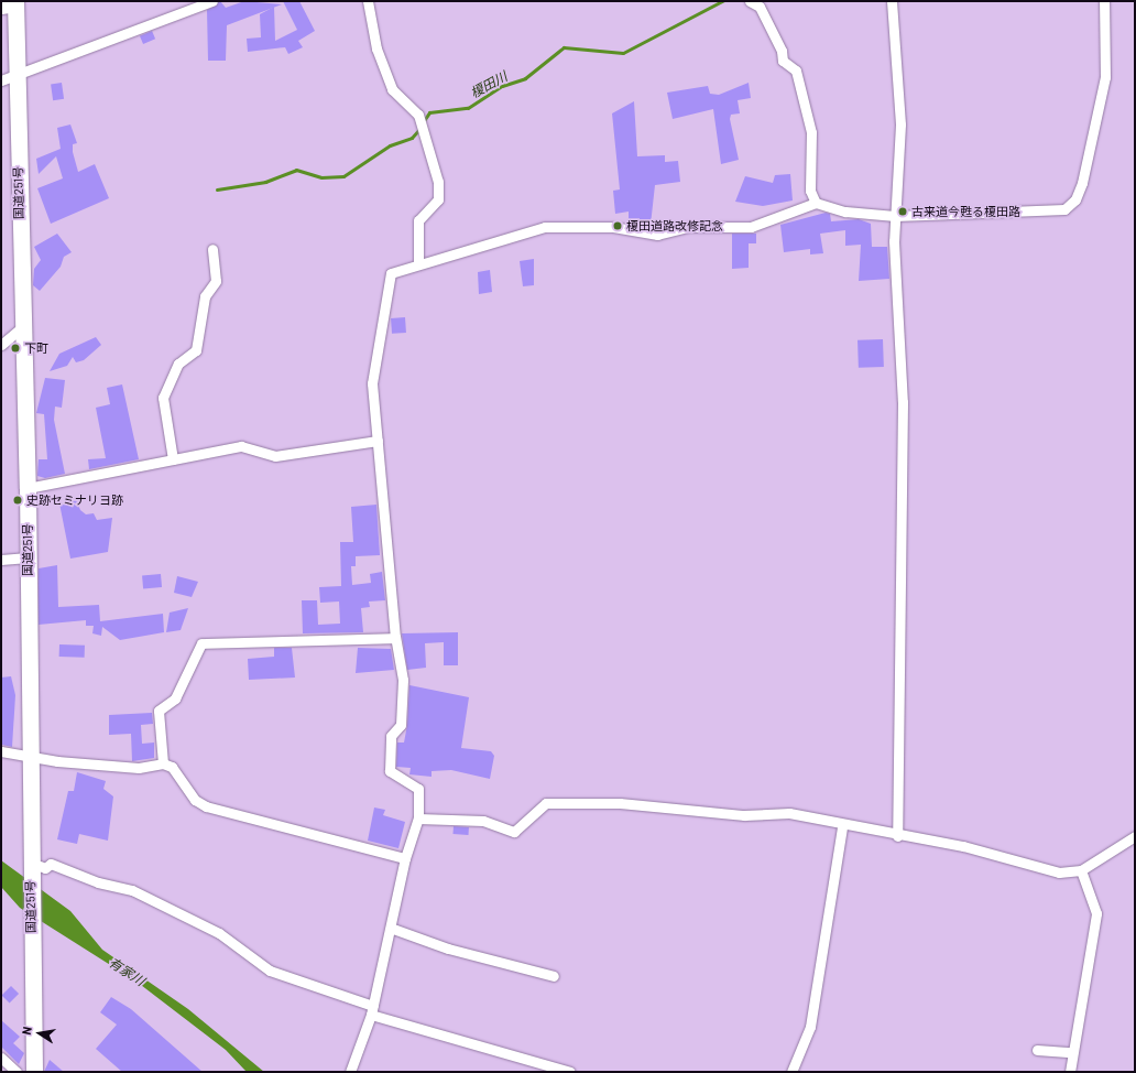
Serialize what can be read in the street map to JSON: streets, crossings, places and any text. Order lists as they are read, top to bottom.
{
  "streets": {
    "highway": ["国道251号"]
  },
  "water": ["榎田川", "有家川"],
  "places": [
    "古来道今甦る榎田路",
    "榎田道路改修記念",
    "下町",
    "史跡セミナリヨ跡"
  ],
  "north": "left"
}
